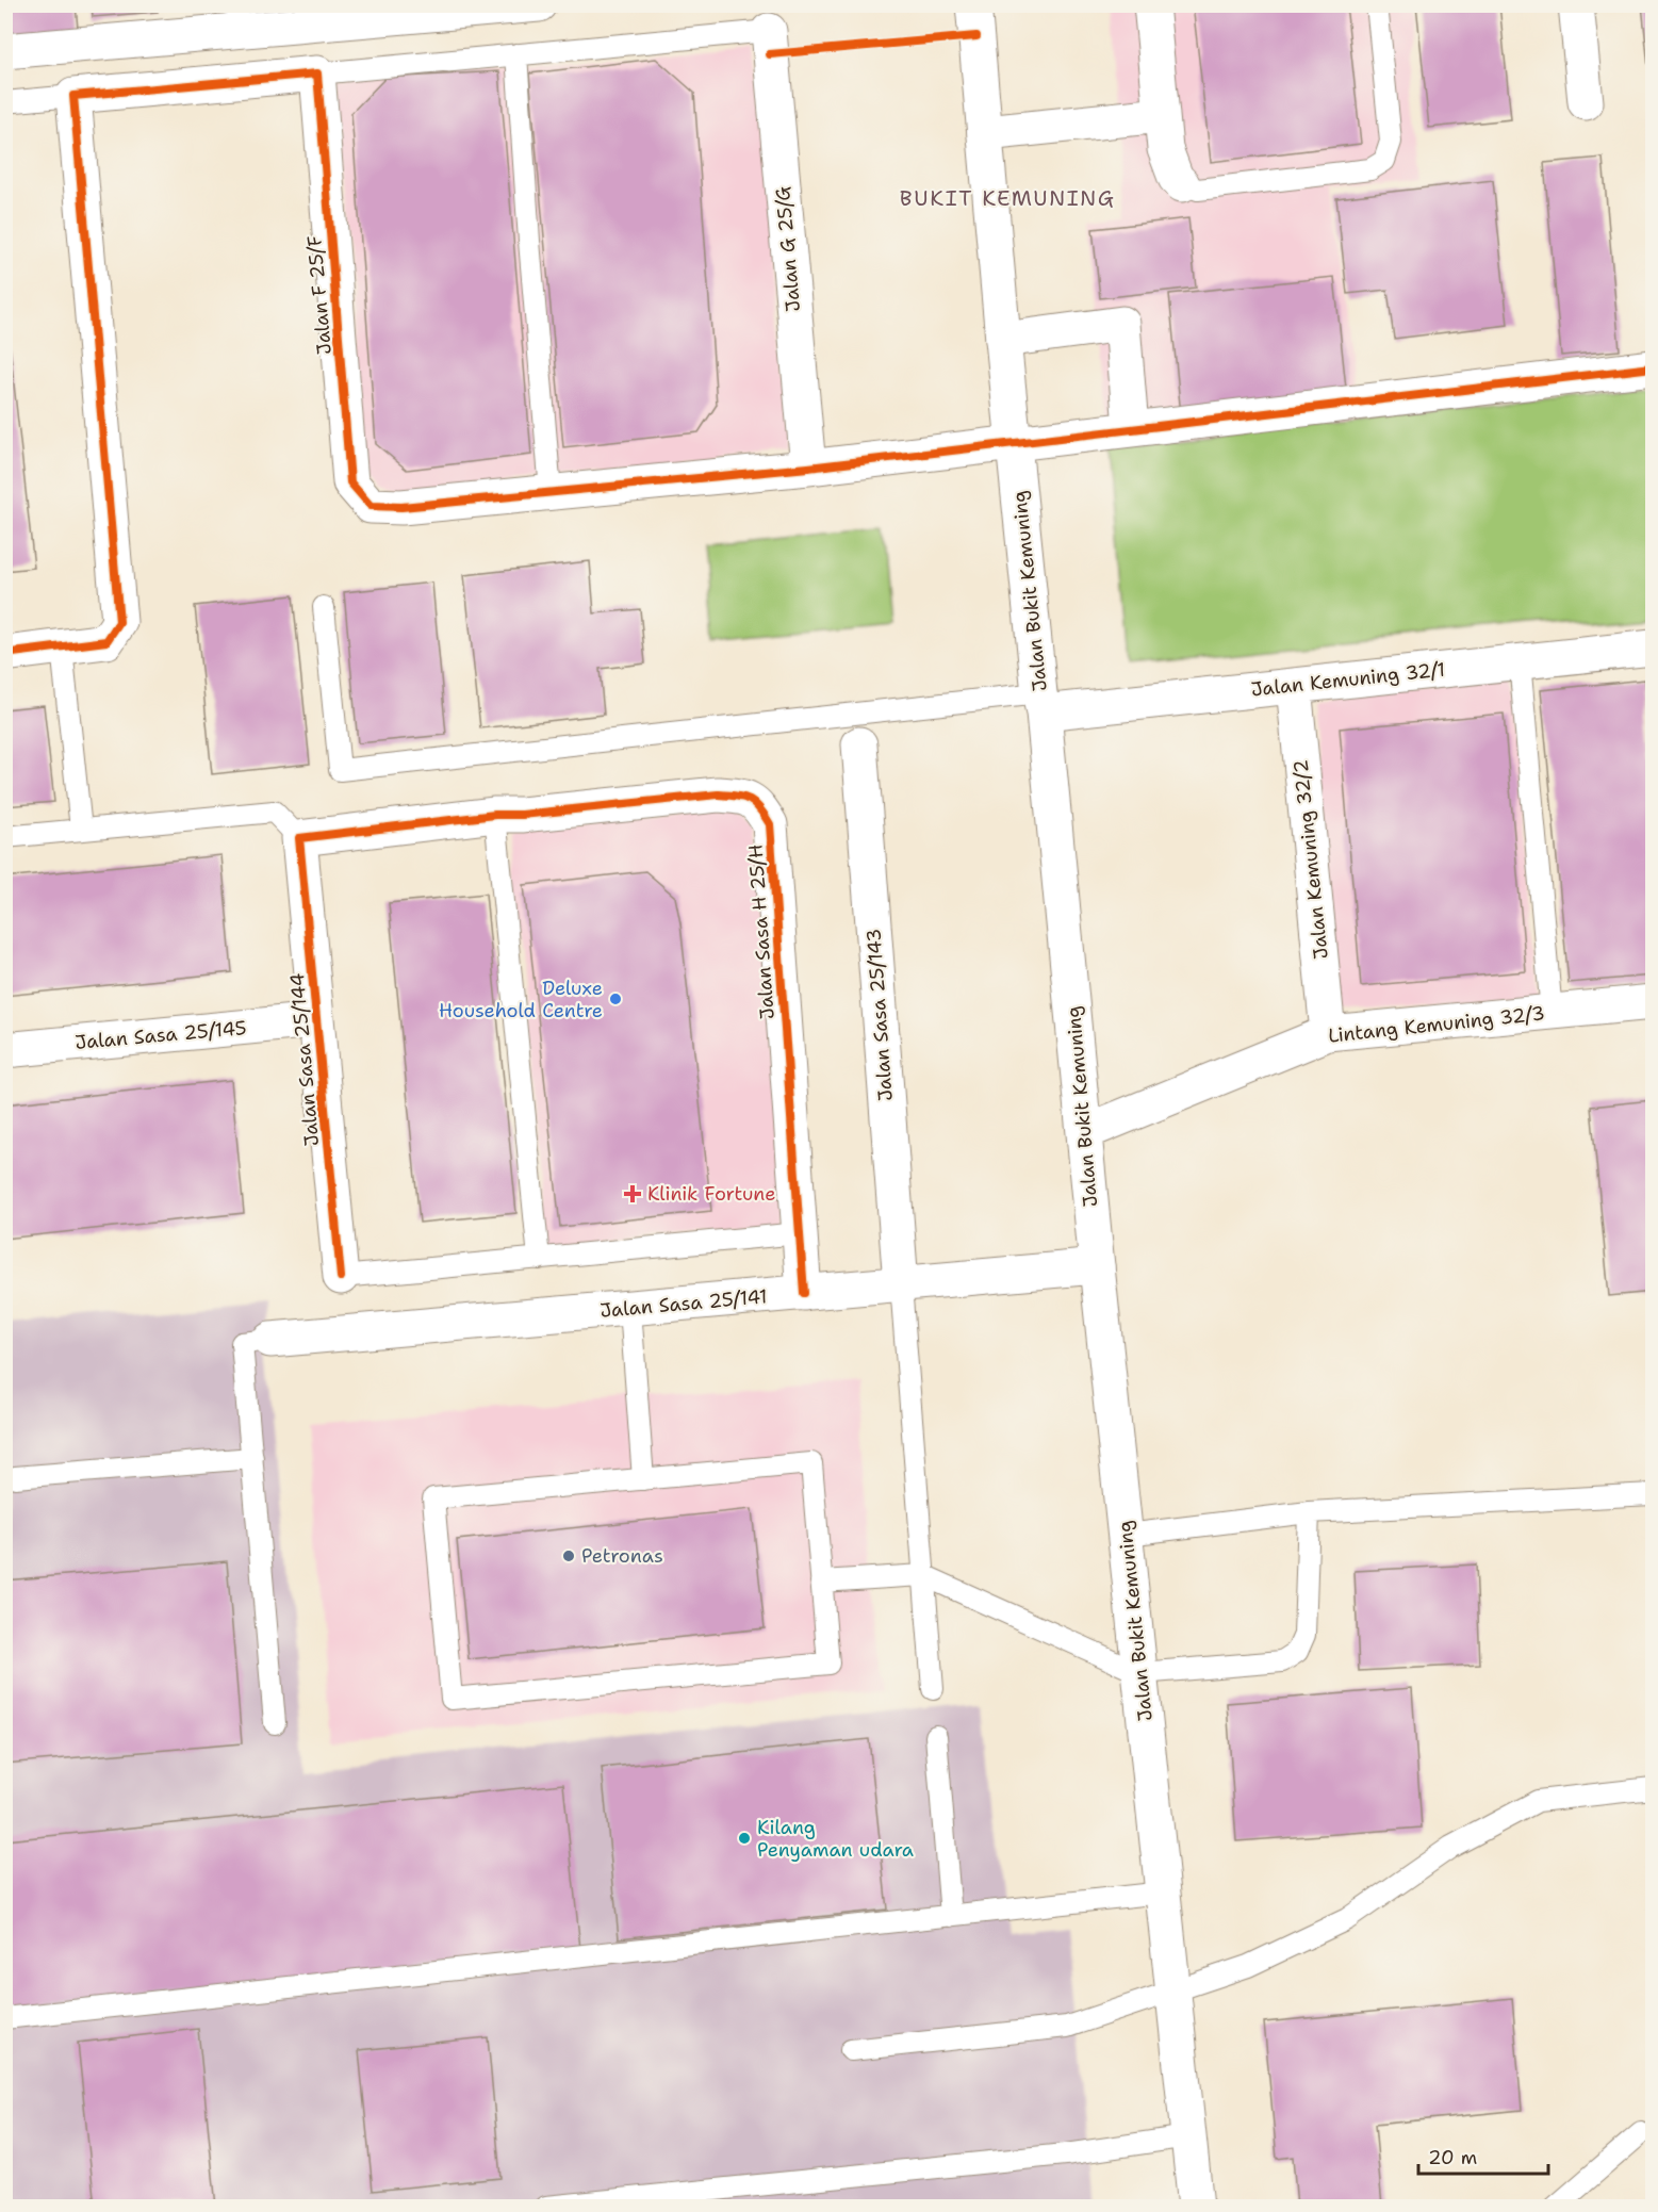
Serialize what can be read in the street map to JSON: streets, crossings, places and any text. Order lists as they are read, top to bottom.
{
  "streets": {
    "street": [
      "Jalan G 25/G",
      "Jalan F 25/F",
      "Jalan Bukit Kemuning",
      "Jalan Kemuning 32/1",
      "Jalan Kemuning 32/2",
      "Jalan Sasa H 25/H",
      "Jalan Sasa 25/143",
      "Lintang Kemuning 32/3",
      "Jalan Sasa 25/145",
      "Jalan Sasa 25/144",
      "Jalan Sasa 25/141"
    ]
  },
  "crossings": [
    ["Jalan Bukit Kemuning", "Jalan Kemuning 32/1"],
    ["Jalan Bukit Kemuning", "Lintang Kemuning 32/3"],
    ["Jalan Bukit Kemuning", "Jalan Sasa 25/141"],
    ["Jalan Kemuning 32/1", "Jalan Kemuning 32/2"],
    ["Jalan Kemuning 32/2", "Lintang Kemuning 32/3"],
    ["Jalan Sasa H 25/H", "Jalan Sasa 25/144"],
    ["Jalan Sasa H 25/H", "Jalan Sasa 25/141"],
    ["Jalan Sasa 25/143", "Jalan Sasa 25/141"],
    ["Jalan Sasa 25/145", "Jalan Sasa 25/144"]
  ],
  "districts": ["BUKIT KEMUNING"],
  "places": {
    "other": ["Deluxe Household Centre", "Petronas", "Kilang Penyaman udara"],
    "health": ["Klinik Fortune"]
  },
  "scale_bar": "20 m"
}
